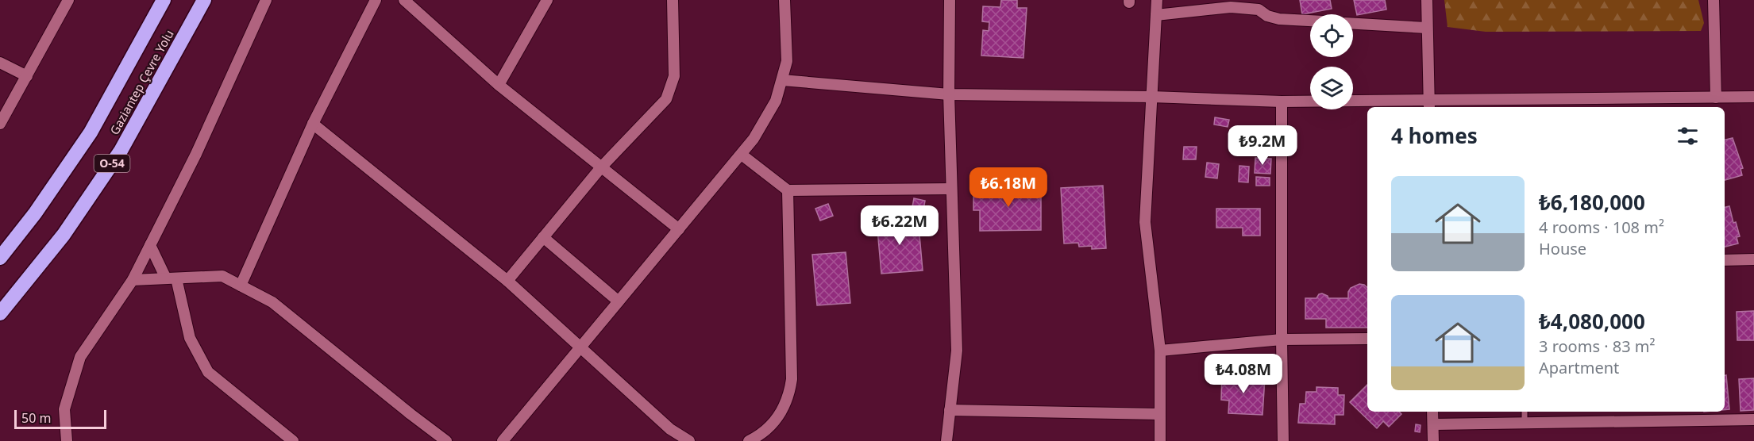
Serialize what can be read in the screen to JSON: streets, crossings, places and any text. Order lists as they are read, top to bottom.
{
  "streets": {
    "highway": ["Gaziantep Çevre Yolu", "O-54"]
  },
  "scale_bar": "50 m",
  "page": {
    "heading": "4 homes",
    "price": [
      "₺9.2M",
      "₺6.18M",
      "₺6.22M",
      "₺4.08M"
    ],
    "list": [
      {
        "name": "₺6,180,000",
        "note": "4 rooms · 108 m² · House"
      },
      {
        "name": "₺4,080,000",
        "note": "3 rooms · 83 m² · Apartment"
      }
    ],
    "scale": "50 m"
  }
}
